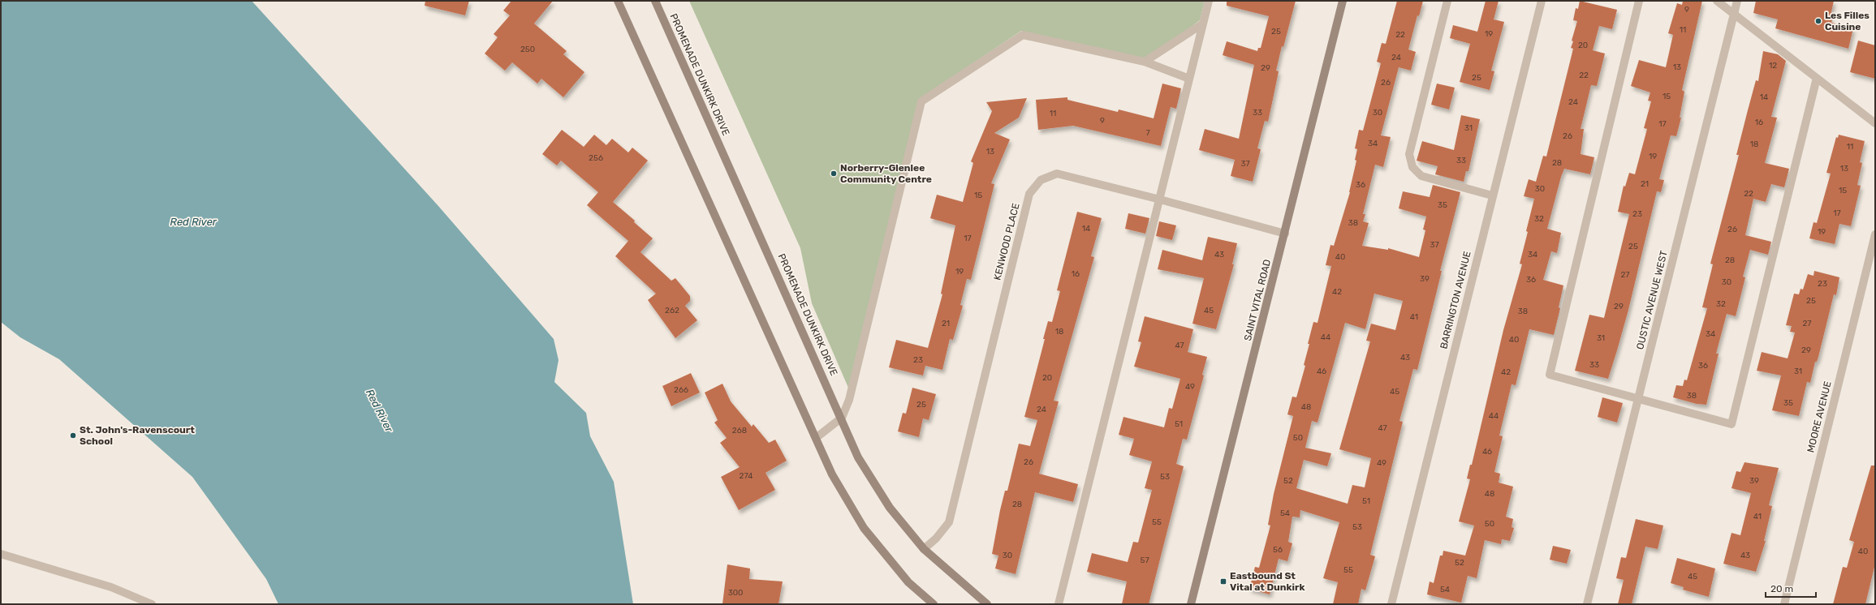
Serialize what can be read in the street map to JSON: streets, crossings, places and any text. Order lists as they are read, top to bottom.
{
  "streets": {
    "main road": ["PROMENADE DUNKIRK DRIVE", "SAINT VITAL ROAD"],
    "street": [
      "KENWOOD PLACE",
      "BARRINGTON AVENUE",
      "OUSTIC AVENUE WEST",
      "MOORE AVENUE"
    ]
  },
  "crossings": [
    ["PROMENADE DUNKIRK DRIVE", "KENWOOD PLACE"],
    ["KENWOOD PLACE", "SAINT VITAL ROAD"]
  ],
  "water": ["Red River"],
  "places": {
    "other": ["Les Filles Cuisine", "Norberry-Glenlee Community Centre", "St. John's-Ravenscourt School"],
    "transit": ["Eastbound St Vital at Dunkirk"]
  },
  "house_numbers": [
    "9",
    "11",
    "25",
    "19",
    "22",
    "20",
    "250",
    "24",
    "12",
    "13",
    "29",
    "22",
    "25",
    "26",
    "15",
    "14",
    "24",
    "33",
    "30",
    "11",
    "9",
    "16",
    "17",
    "31",
    "7",
    "26",
    "34",
    "18",
    "11",
    "13",
    "19",
    "256",
    "33",
    "28",
    "37",
    "13",
    "21",
    "36",
    "30",
    "15",
    "22",
    "15",
    "35",
    "17",
    "23",
    "32",
    "38",
    "14",
    "26",
    "19",
    "17",
    "37",
    "25",
    "43",
    "34",
    "40",
    "28",
    "19",
    "16",
    "27",
    "39",
    "36",
    "30",
    "23",
    "42",
    "25",
    "32",
    "29",
    "262",
    "45",
    "38",
    "41",
    "21",
    "27",
    "18",
    "34",
    "44",
    "31",
    "40",
    "47",
    "29",
    "43",
    "23",
    "33",
    "36",
    "46",
    "31",
    "42",
    "20",
    "49",
    "266",
    "45",
    "38",
    "35",
    "25",
    "48",
    "24",
    "44",
    "51",
    "47",
    "268",
    "50",
    "46",
    "26",
    "49",
    "274",
    "53",
    "52",
    "39",
    "48",
    "51",
    "28",
    "54",
    "41",
    "55",
    "50",
    "53",
    "56",
    "40",
    "30",
    "43",
    "57",
    "52",
    "55",
    "45",
    "54",
    "300"
  ],
  "scale_bar": "20 m"
}
